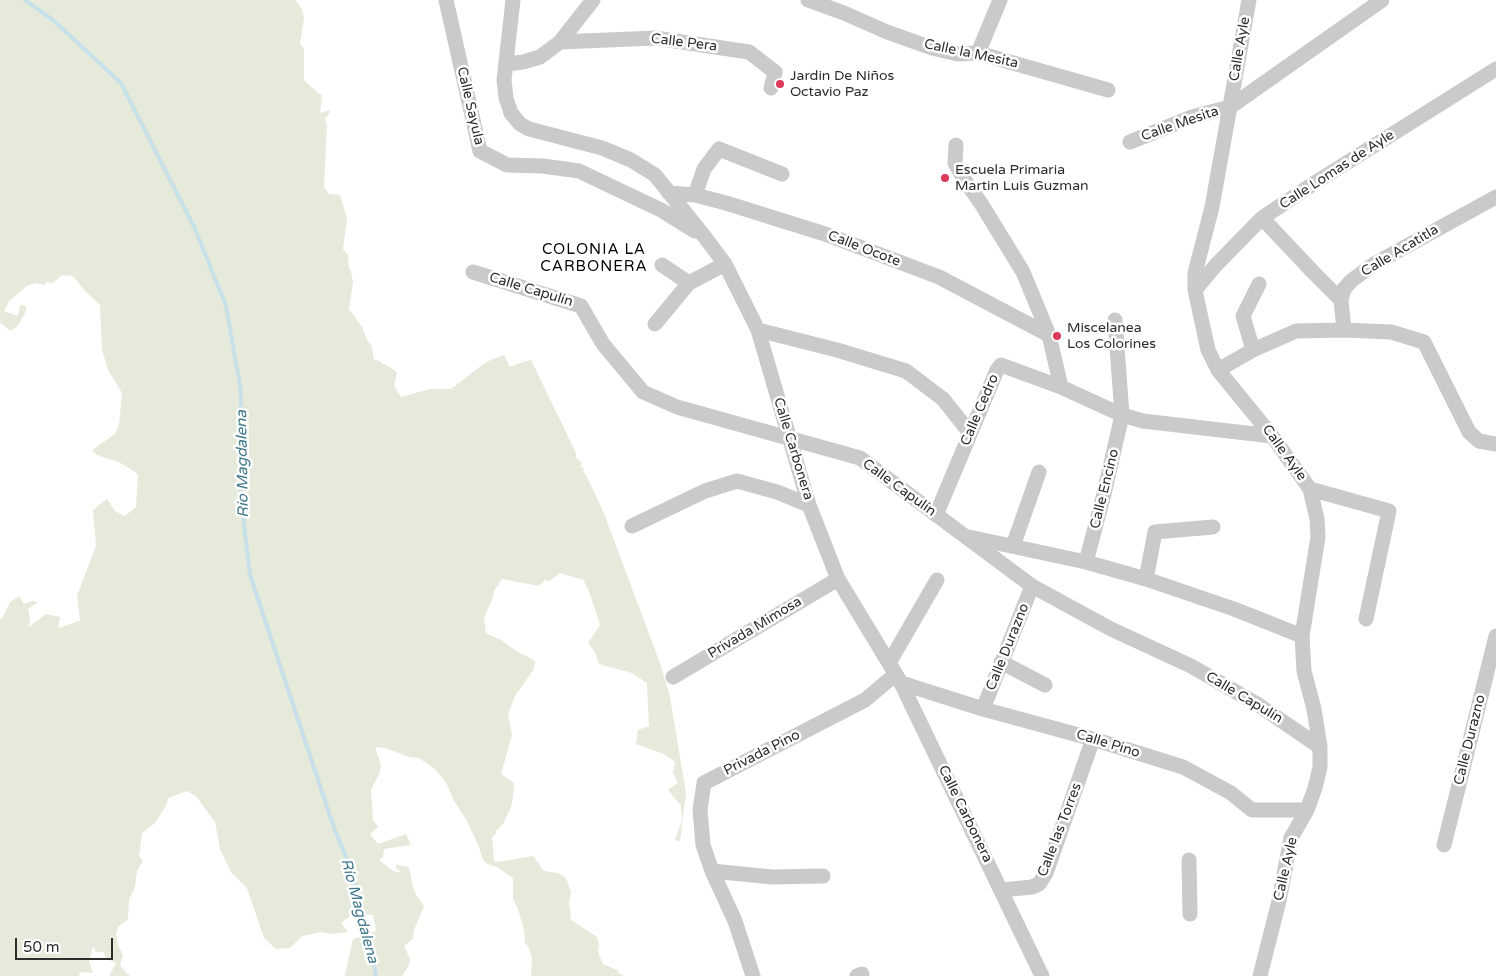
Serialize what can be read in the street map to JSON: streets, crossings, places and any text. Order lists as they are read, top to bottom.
{
  "streets": {
    "street": [
      "Calle Pera",
      "Calle Ayle",
      "Calle la Mesita",
      "Calle Sayula",
      "Calle Mesita",
      "Calle Lomas de Ayle",
      "Calle Ocote",
      "Calle Acatitla",
      "Calle Capulín",
      "Calle Cedro",
      "Calle Carbonera",
      "Calle Encino",
      "Privada Mimosa",
      "Calle Durazno",
      "Calle Pino",
      "Privada Pino",
      "Calle las Torres"
    ]
  },
  "crossings": [
    ["Calle Ayle", "Calle Mesita"],
    ["Calle Ayle", "Calle Lomas de Ayle"],
    ["Calle Ayle", "Calle Capulín"],
    ["Calle Ayle", "Calle Pino"],
    ["Calle Sayula", "Calle Carbonera"],
    ["Calle Ocote", "Calle Carbonera"],
    ["Calle Capulín", "Calle Cedro"],
    ["Calle Capulín", "Calle Carbonera"],
    ["Calle Capulín", "Calle Durazno"],
    ["Calle Carbonera", "Privada Mimosa"],
    ["Calle Carbonera", "Calle Pino"],
    ["Calle Carbonera", "Privada Pino"],
    ["Calle Carbonera", "Calle las Torres"],
    ["Calle Durazno", "Calle Pino"],
    ["Calle Pino", "Privada Pino"],
    ["Calle Pino", "Calle las Torres"]
  ],
  "districts": ["COLONIA LA CARBONERA"],
  "water": ["Río Magdalena"],
  "places": ["Jardin De Niños Octavio Paz", "Escuela Primaria Martin Luis Guzman", "Miscelanea Los Colorines"],
  "scale_bar": "50 m"
}
